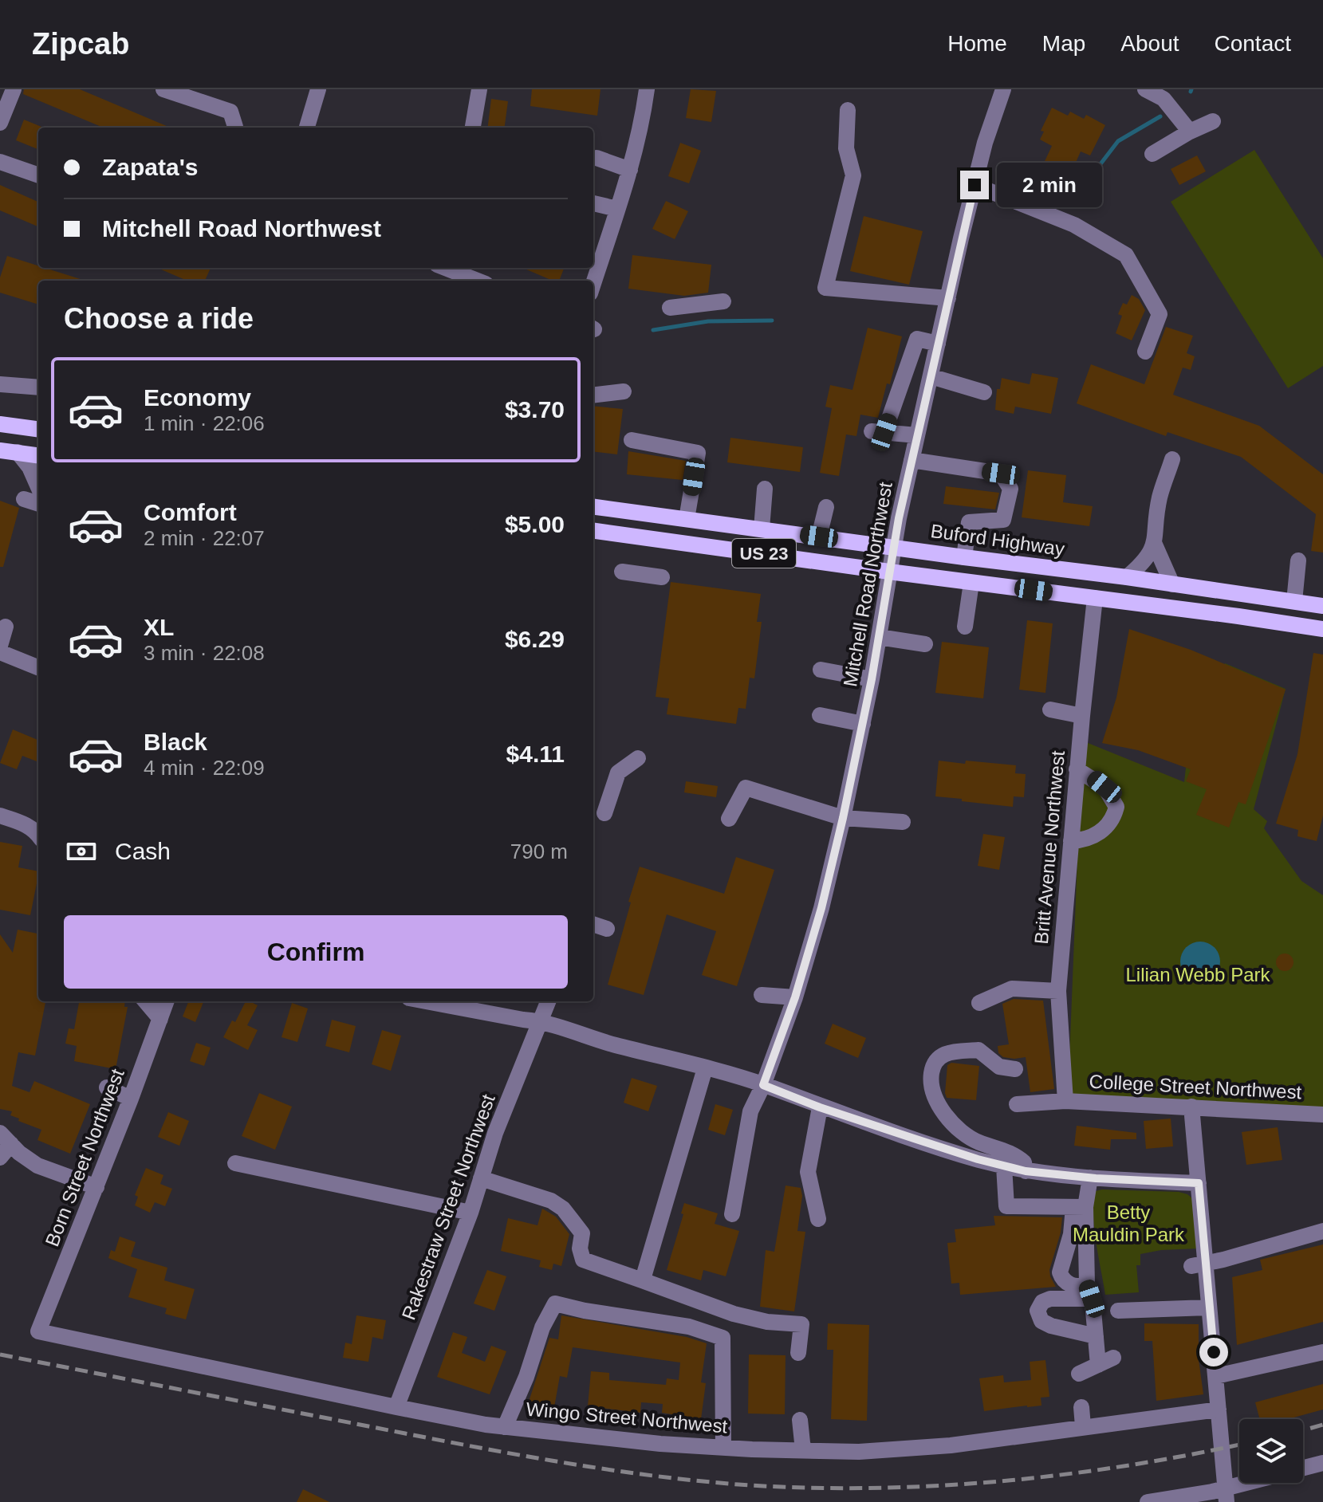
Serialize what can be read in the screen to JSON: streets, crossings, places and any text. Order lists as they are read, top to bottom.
{
  "streets": {
    "main road": ["Buford Highway", "US 23"],
    "street": [
      "Mitchell Road Northwest",
      "Britt Avenue Northwest",
      "College Street Northwest",
      "Born Street Northwest",
      "Rakestraw Street Northwest",
      "Wingo Street Northwest"
    ]
  },
  "crossings": [
    ["Buford Highway", "Mitchell Road Northwest"],
    ["US 23", "Mitchell Road Northwest"],
    ["US 23", "Britt Avenue Northwest"],
    ["Britt Avenue Northwest", "College Street Northwest"],
    ["Born Street Northwest", "Wingo Street Northwest"],
    ["Rakestraw Street Northwest", "Wingo Street Northwest"]
  ],
  "parks": ["Lilian Webb Park", "Betty Mauldin Park"],
  "page": {
    "header": "Zipcab",
    "nav": [
      "Home",
      "Map",
      "About",
      "Contact"
    ],
    "banner": ["Zapata's", "Mitchell Road Northwest"],
    "bubble": "2 min",
    "heading": "Choose a ride",
    "list": [
      {
        "name": "Economy",
        "note": "1 min · 22:06",
        "value": "$3.70"
      },
      {
        "name": "Comfort",
        "note": "2 min · 22:07",
        "value": "$5.00"
      },
      {
        "name": "XL",
        "note": "3 min · 22:08",
        "value": "$6.29"
      },
      {
        "name": "Black",
        "note": "4 min · 22:09",
        "value": "$4.11"
      }
    ],
    "pay": ["Cash", "790 m"],
    "buttons": "Confirm"
  }
}
